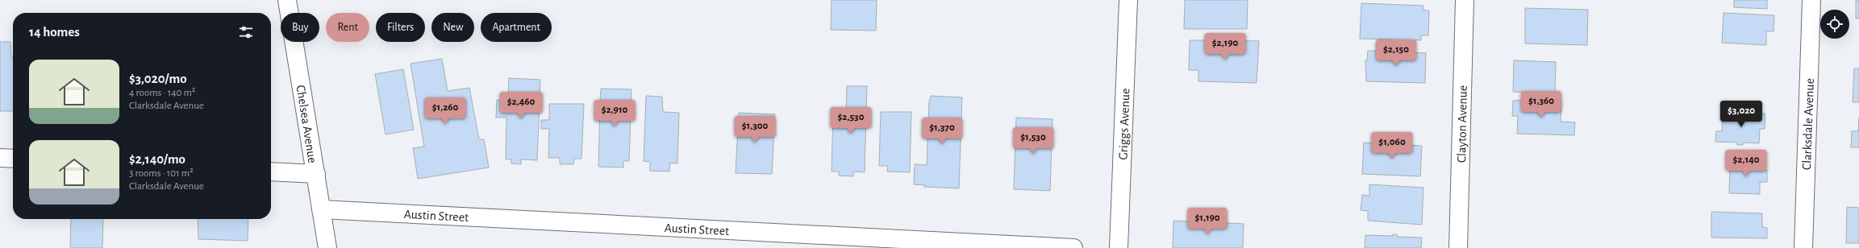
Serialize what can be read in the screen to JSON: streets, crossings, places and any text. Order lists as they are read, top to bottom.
{
  "streets": {
    "street": [
      "Chelsea Avenue",
      "Griggs Avenue",
      "Clayton Avenue",
      "Clarksdale Avenue",
      "Austin Street"
    ]
  },
  "crossings": [
    ["Chelsea Avenue", "Austin Street"]
  ],
  "page": {
    "chip": [
      "Buy",
      "Rent",
      "Filters",
      "New",
      "Apartment"
    ],
    "heading": "14 homes",
    "price": [
      "$2,190",
      "$2,150",
      "$1,360",
      "$2,460",
      "$1,260",
      "$2,910",
      "$3,020",
      "$2,530",
      "$1,300",
      "$1,370",
      "$1,530",
      "$1,060",
      "$2,140",
      "$1,190"
    ],
    "list": [
      {
        "name": "$3,020/mo",
        "note": "4 rooms · 140 m² · Clarksdale Avenue"
      },
      {
        "name": "$2,140/mo",
        "note": "3 rooms · 101 m² · Clarksdale Avenue"
      }
    ]
  }
}
